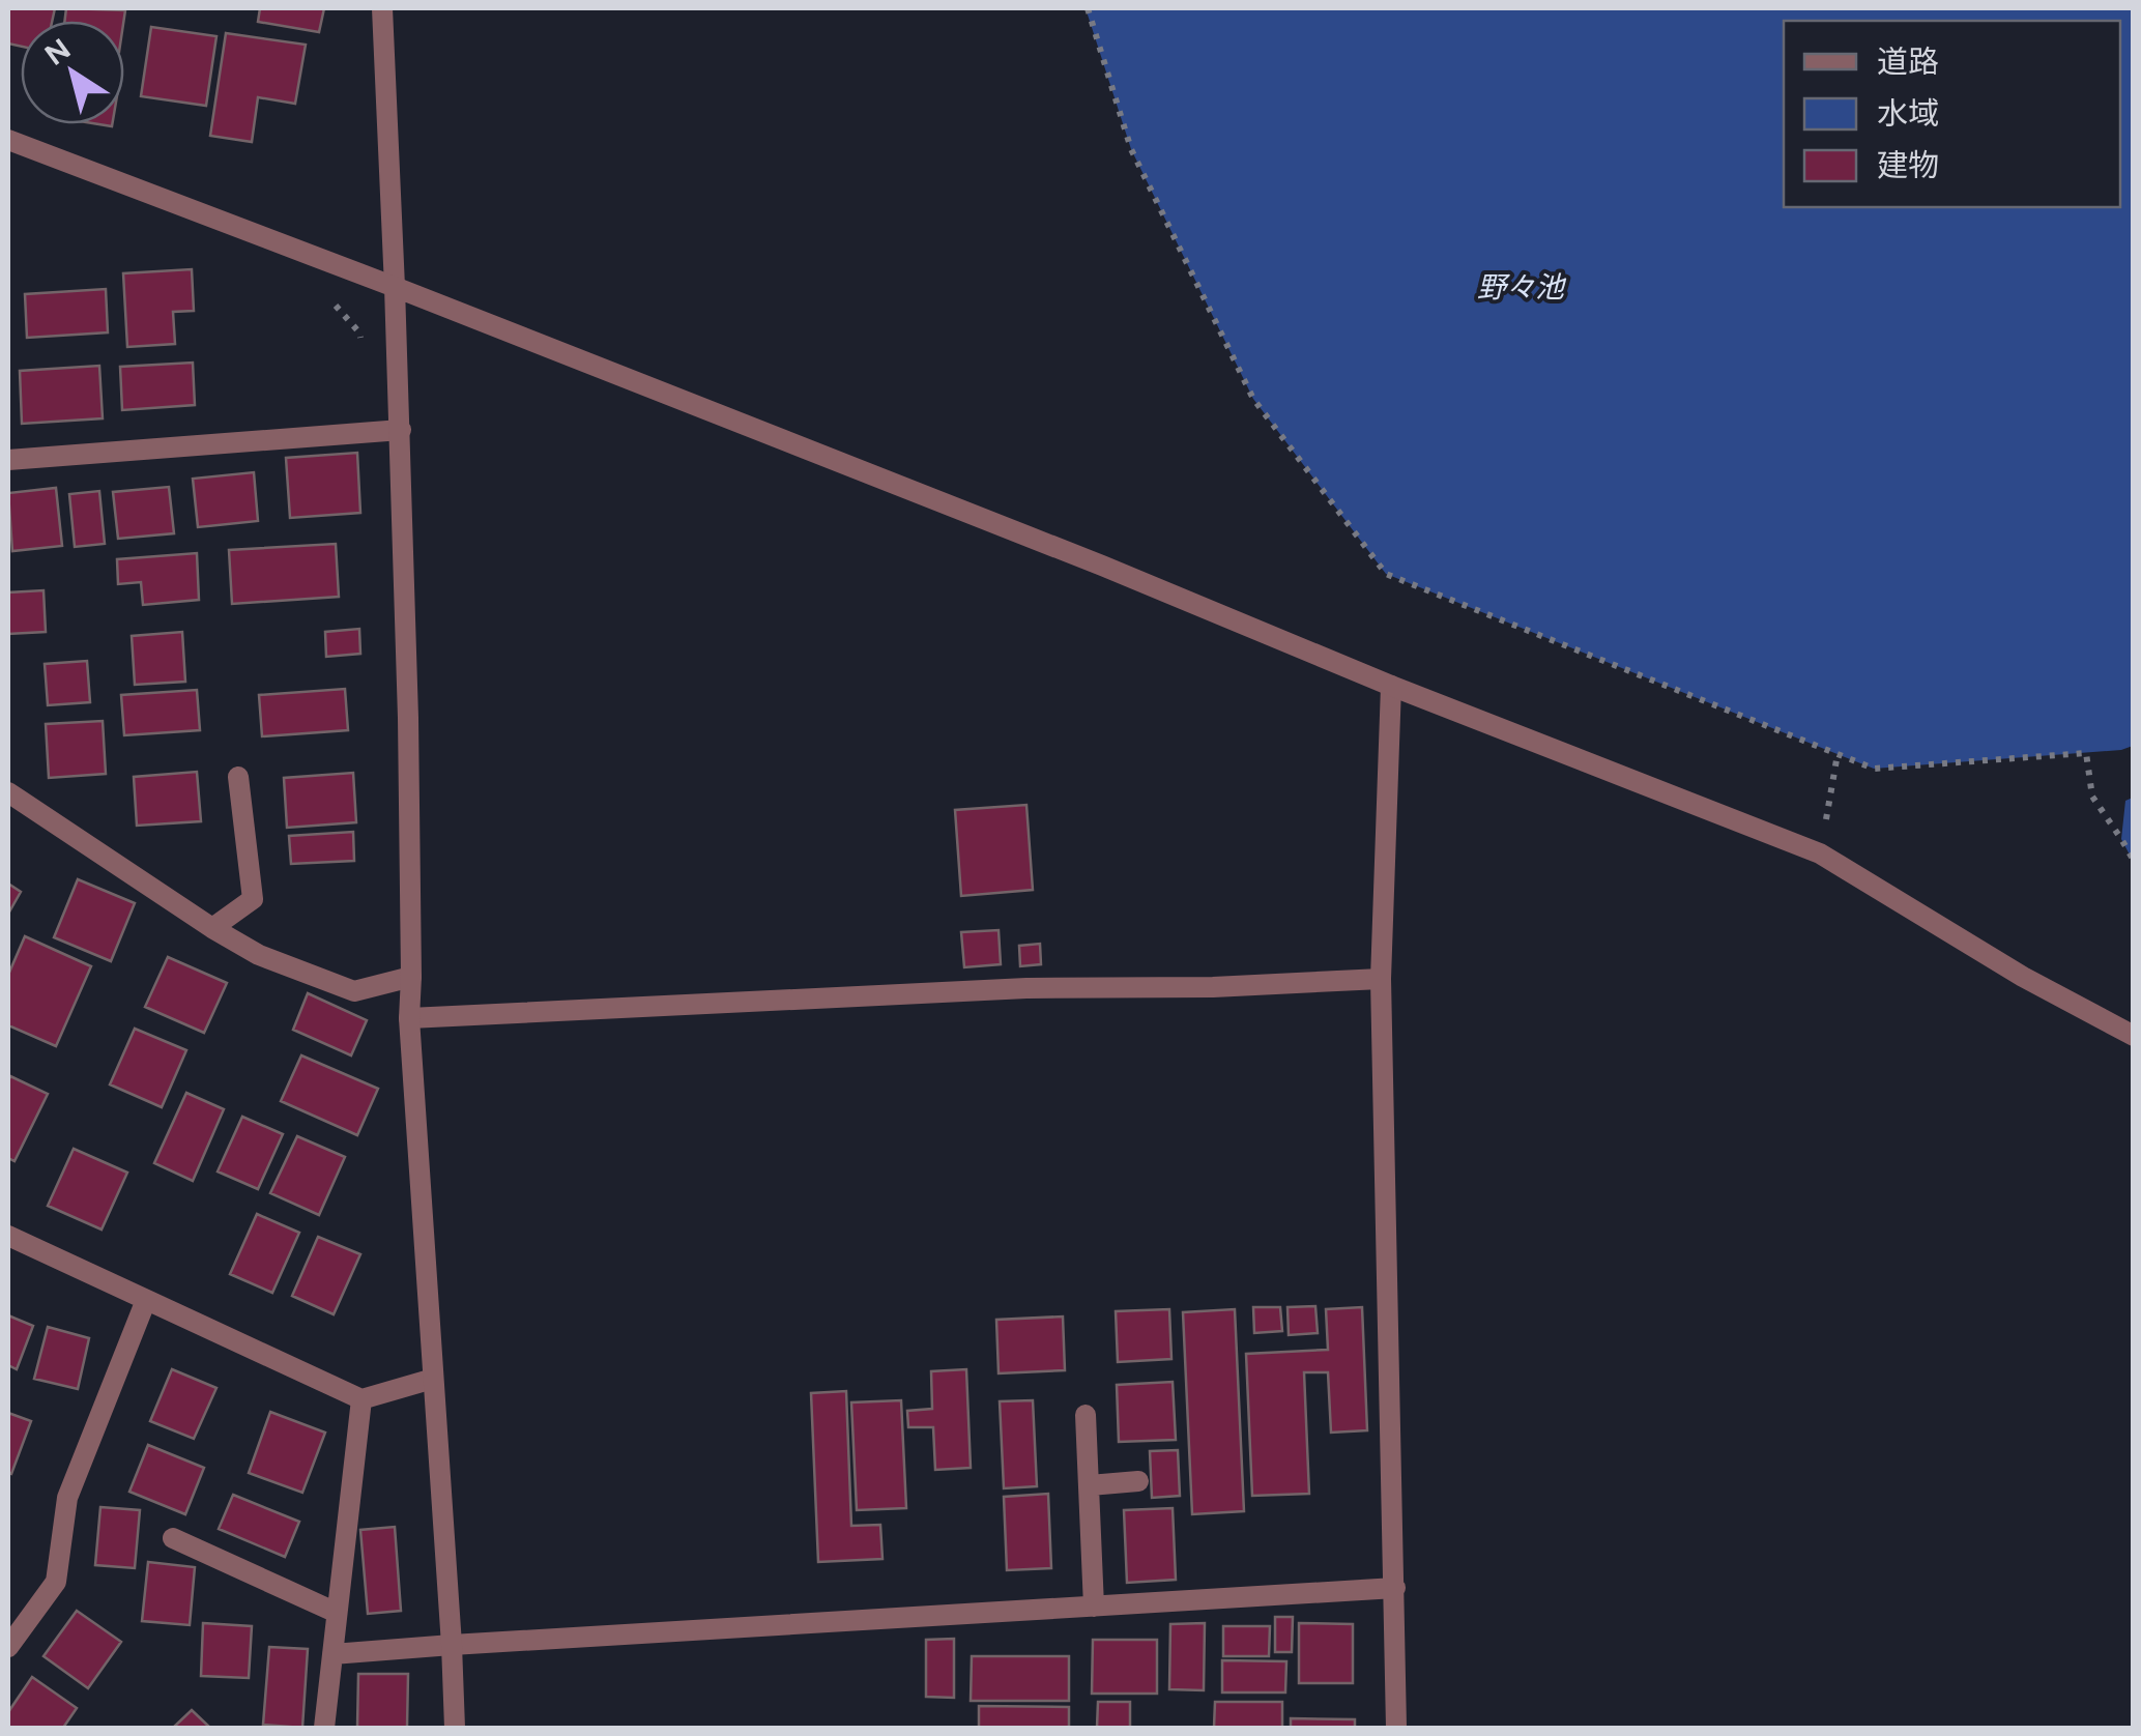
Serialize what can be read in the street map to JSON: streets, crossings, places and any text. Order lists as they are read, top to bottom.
{
  "water": ["野々池"],
  "legend": ["道路", "水域", "建物"],
  "north": "top left"
}
